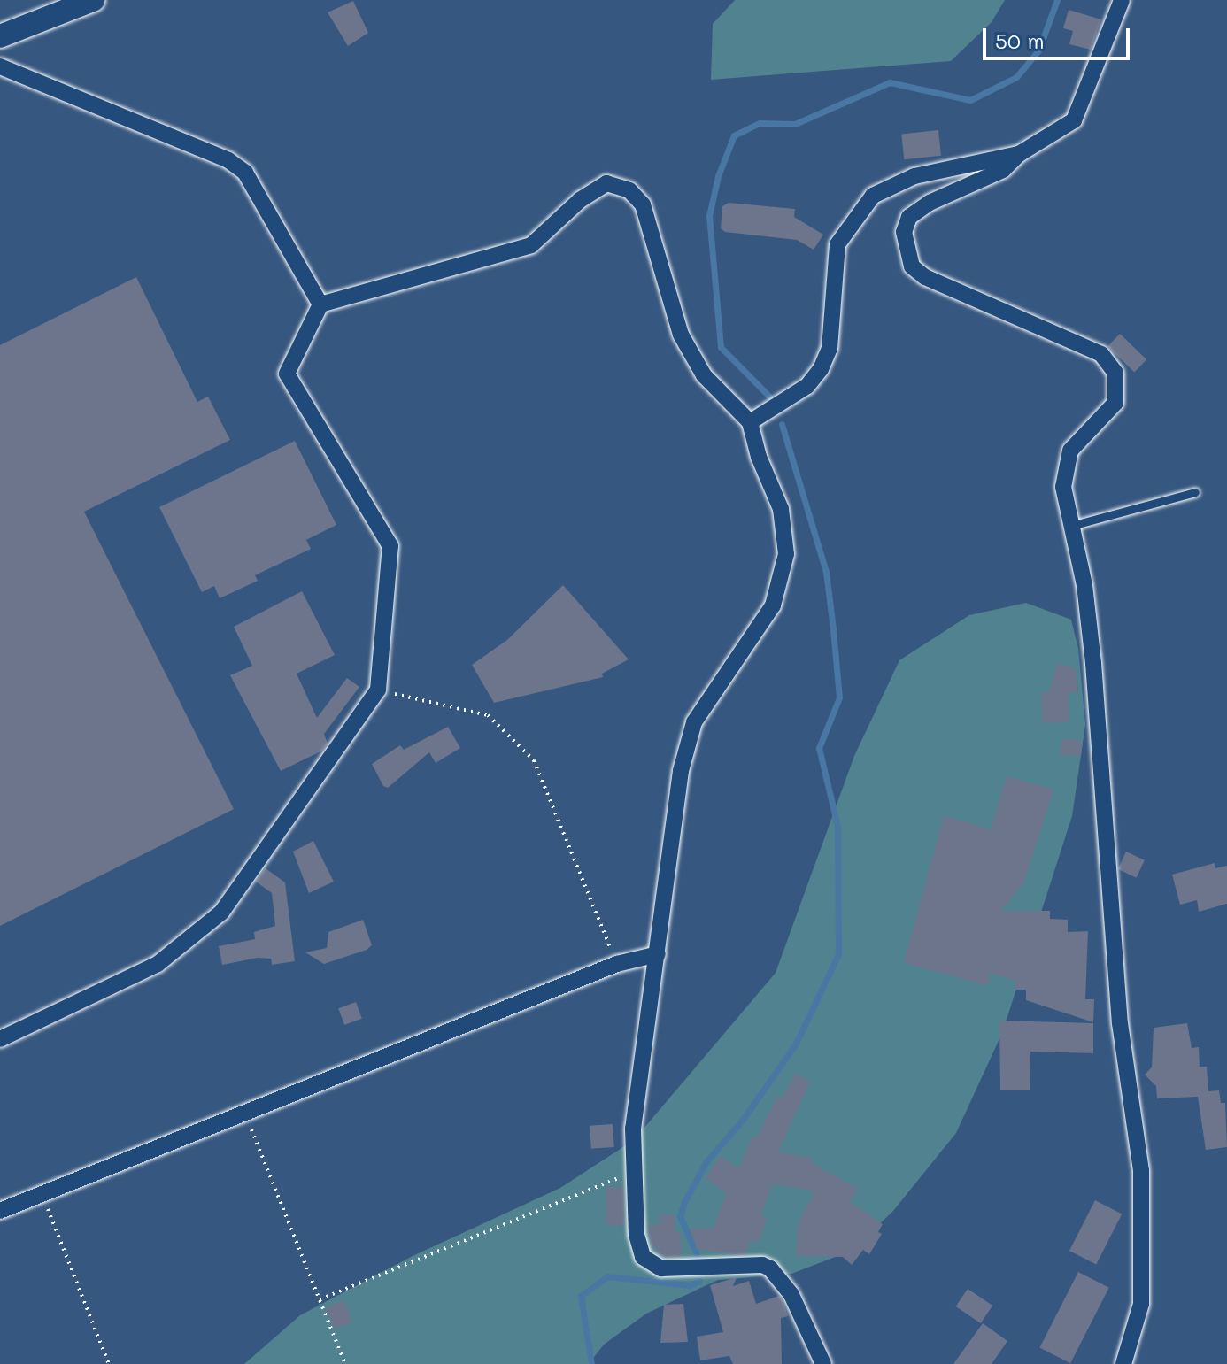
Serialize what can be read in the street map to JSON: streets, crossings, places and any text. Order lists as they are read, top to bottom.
{
  "scale_bar": "50 m"
}
